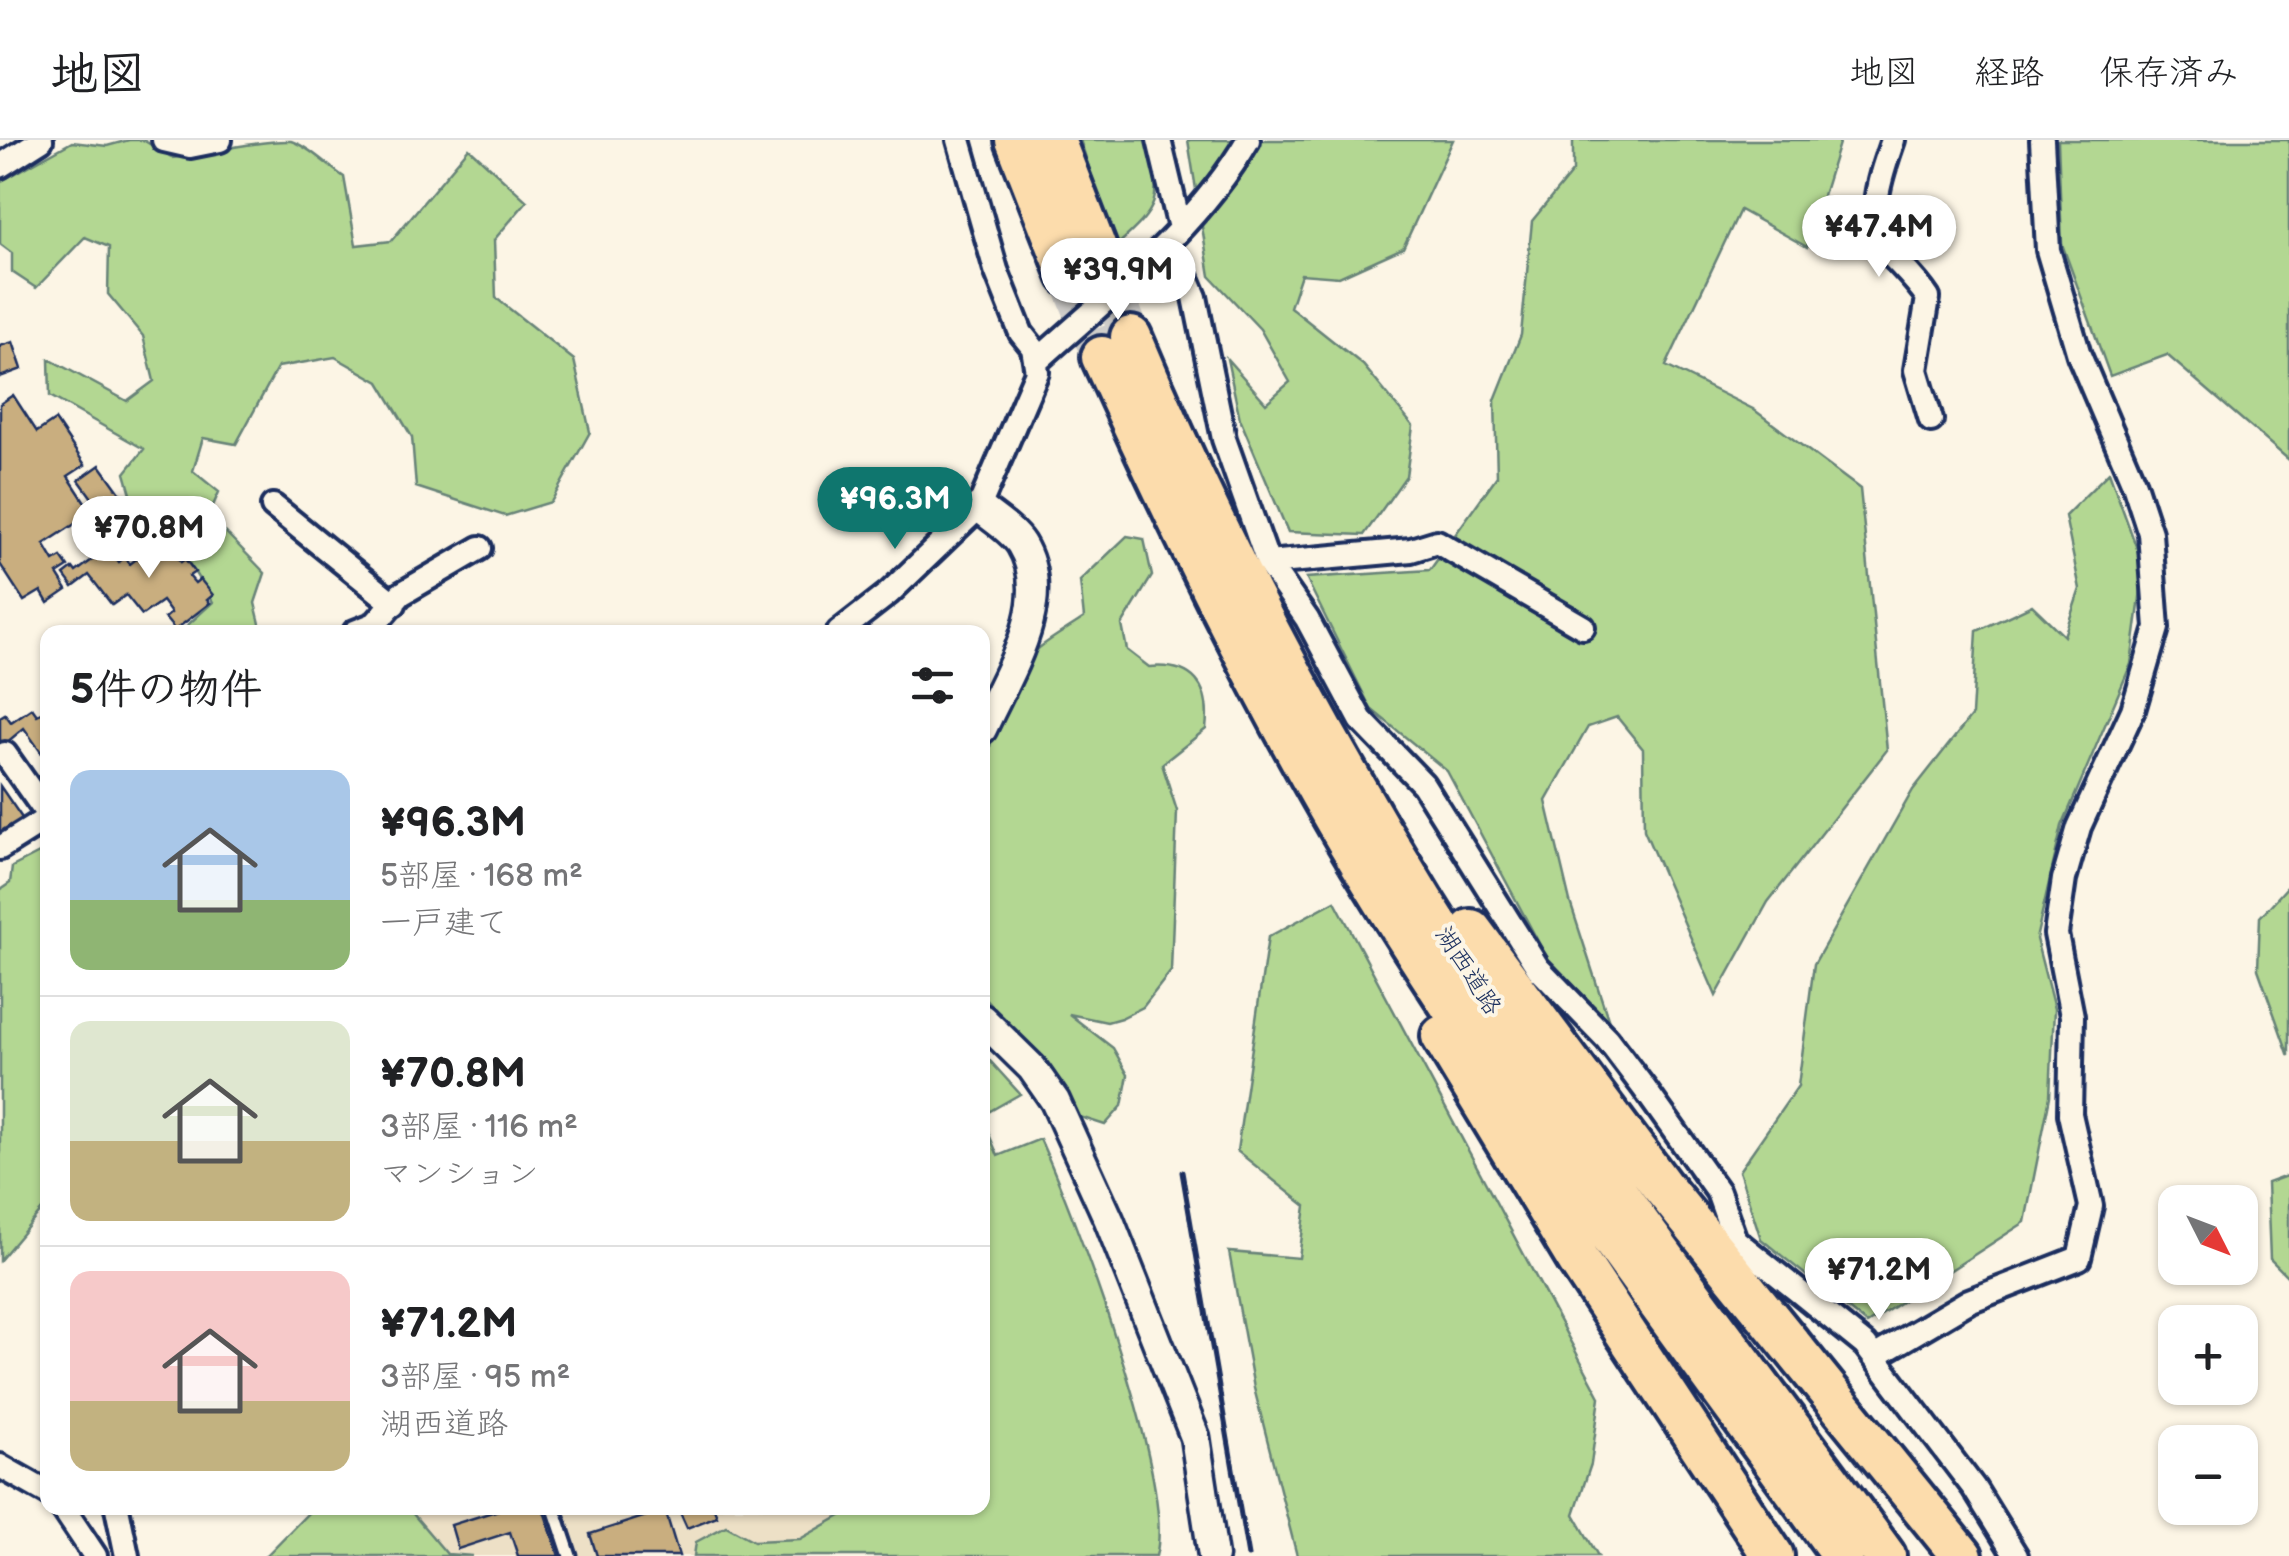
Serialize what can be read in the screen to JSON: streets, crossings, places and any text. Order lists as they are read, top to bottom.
{
  "streets": {
    "highway": ["湖西道路"]
  },
  "north": "bottom right",
  "page": {
    "header": "地図",
    "nav": ["地図", "経路", "保存済み"],
    "price": [
      "¥47.4M",
      "¥39.9M",
      "¥96.3M",
      "¥70.8M",
      "¥71.2M"
    ],
    "heading": "5件の物件",
    "list": [
      {
        "name": "¥96.3M",
        "note": "5部屋 · 168 m² · 一戸建て"
      },
      {
        "name": "¥70.8M",
        "note": "3部屋 · 116 m² · マンション"
      },
      {
        "name": "¥71.2M",
        "note": "3部屋 · 95 m² · 湖西道路"
      }
    ],
    "map_buttons": ["+", "−"]
  }
}
